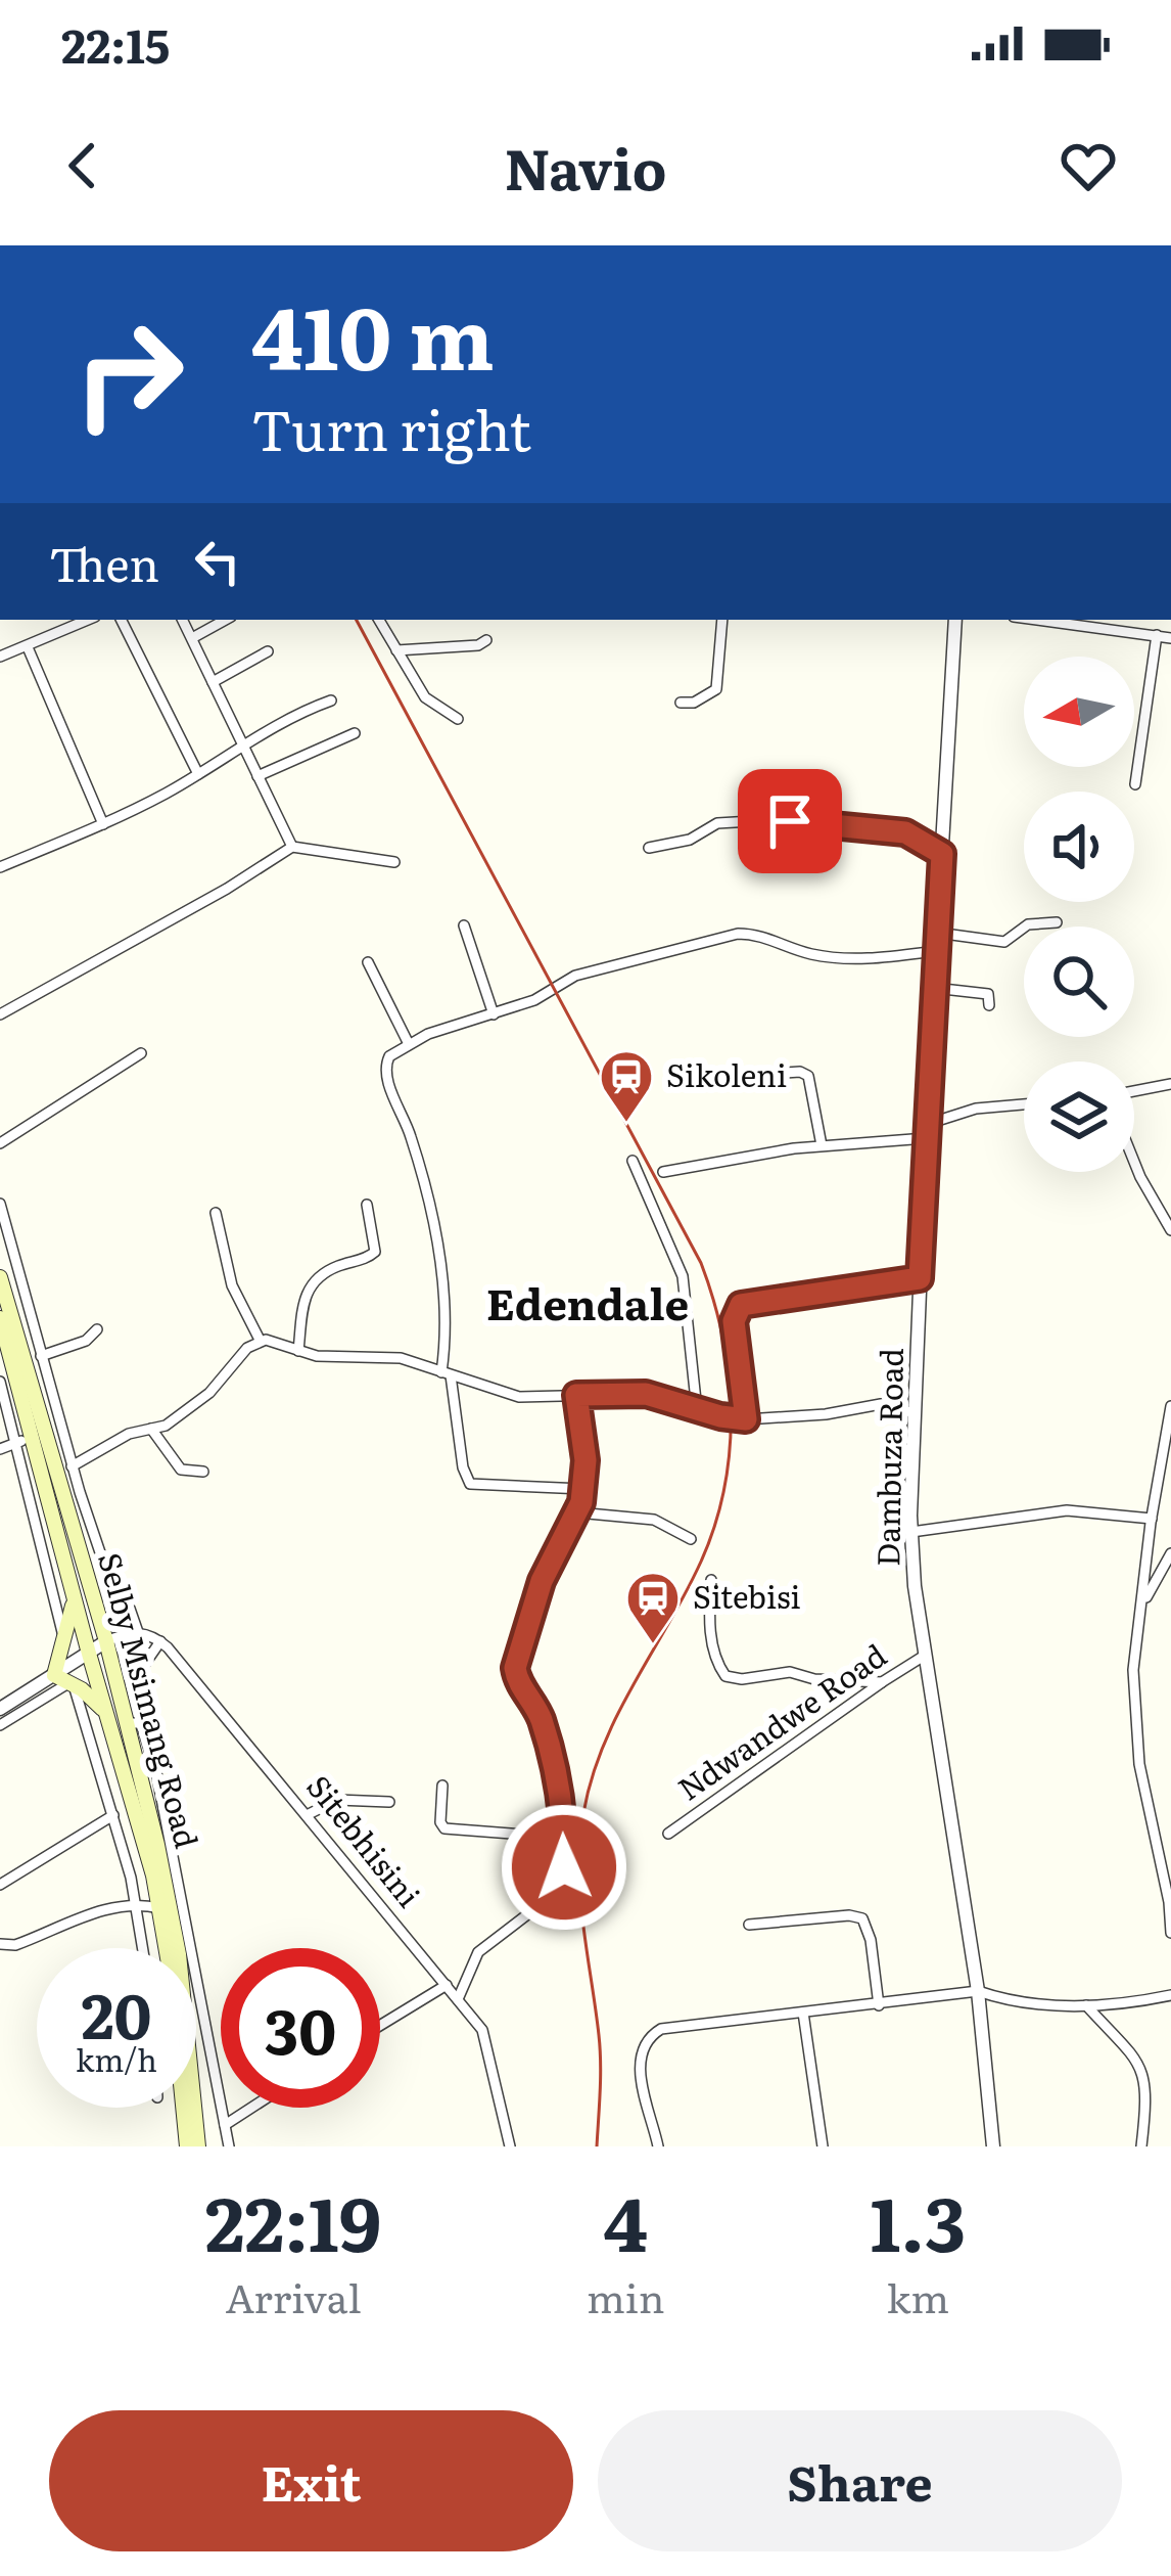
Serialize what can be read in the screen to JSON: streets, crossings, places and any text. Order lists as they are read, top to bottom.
{
  "streets": {
    "main road": ["Selby Msimang Road"],
    "street": ["Dambuza Road", "Ndwandwe Road", "Sitebhisini"]
  },
  "crossings": [
    ["Dambuza Road", "Ndwandwe Road"]
  ],
  "districts": ["Edendale"],
  "places": {
    "station": ["Sikoleni", "Sitebisi"]
  },
  "north": "left",
  "page": {
    "status": "22:15",
    "header": "Navio",
    "turn": ["410 m", "Turn right"],
    "then": "Then",
    "speed": "20 km/h",
    "limit": "30",
    "eta": [
      "22:19",
      "Arrival",
      "4",
      "min",
      "1.3",
      "km"
    ],
    "buttons": ["Exit", "Share"]
  }
}
